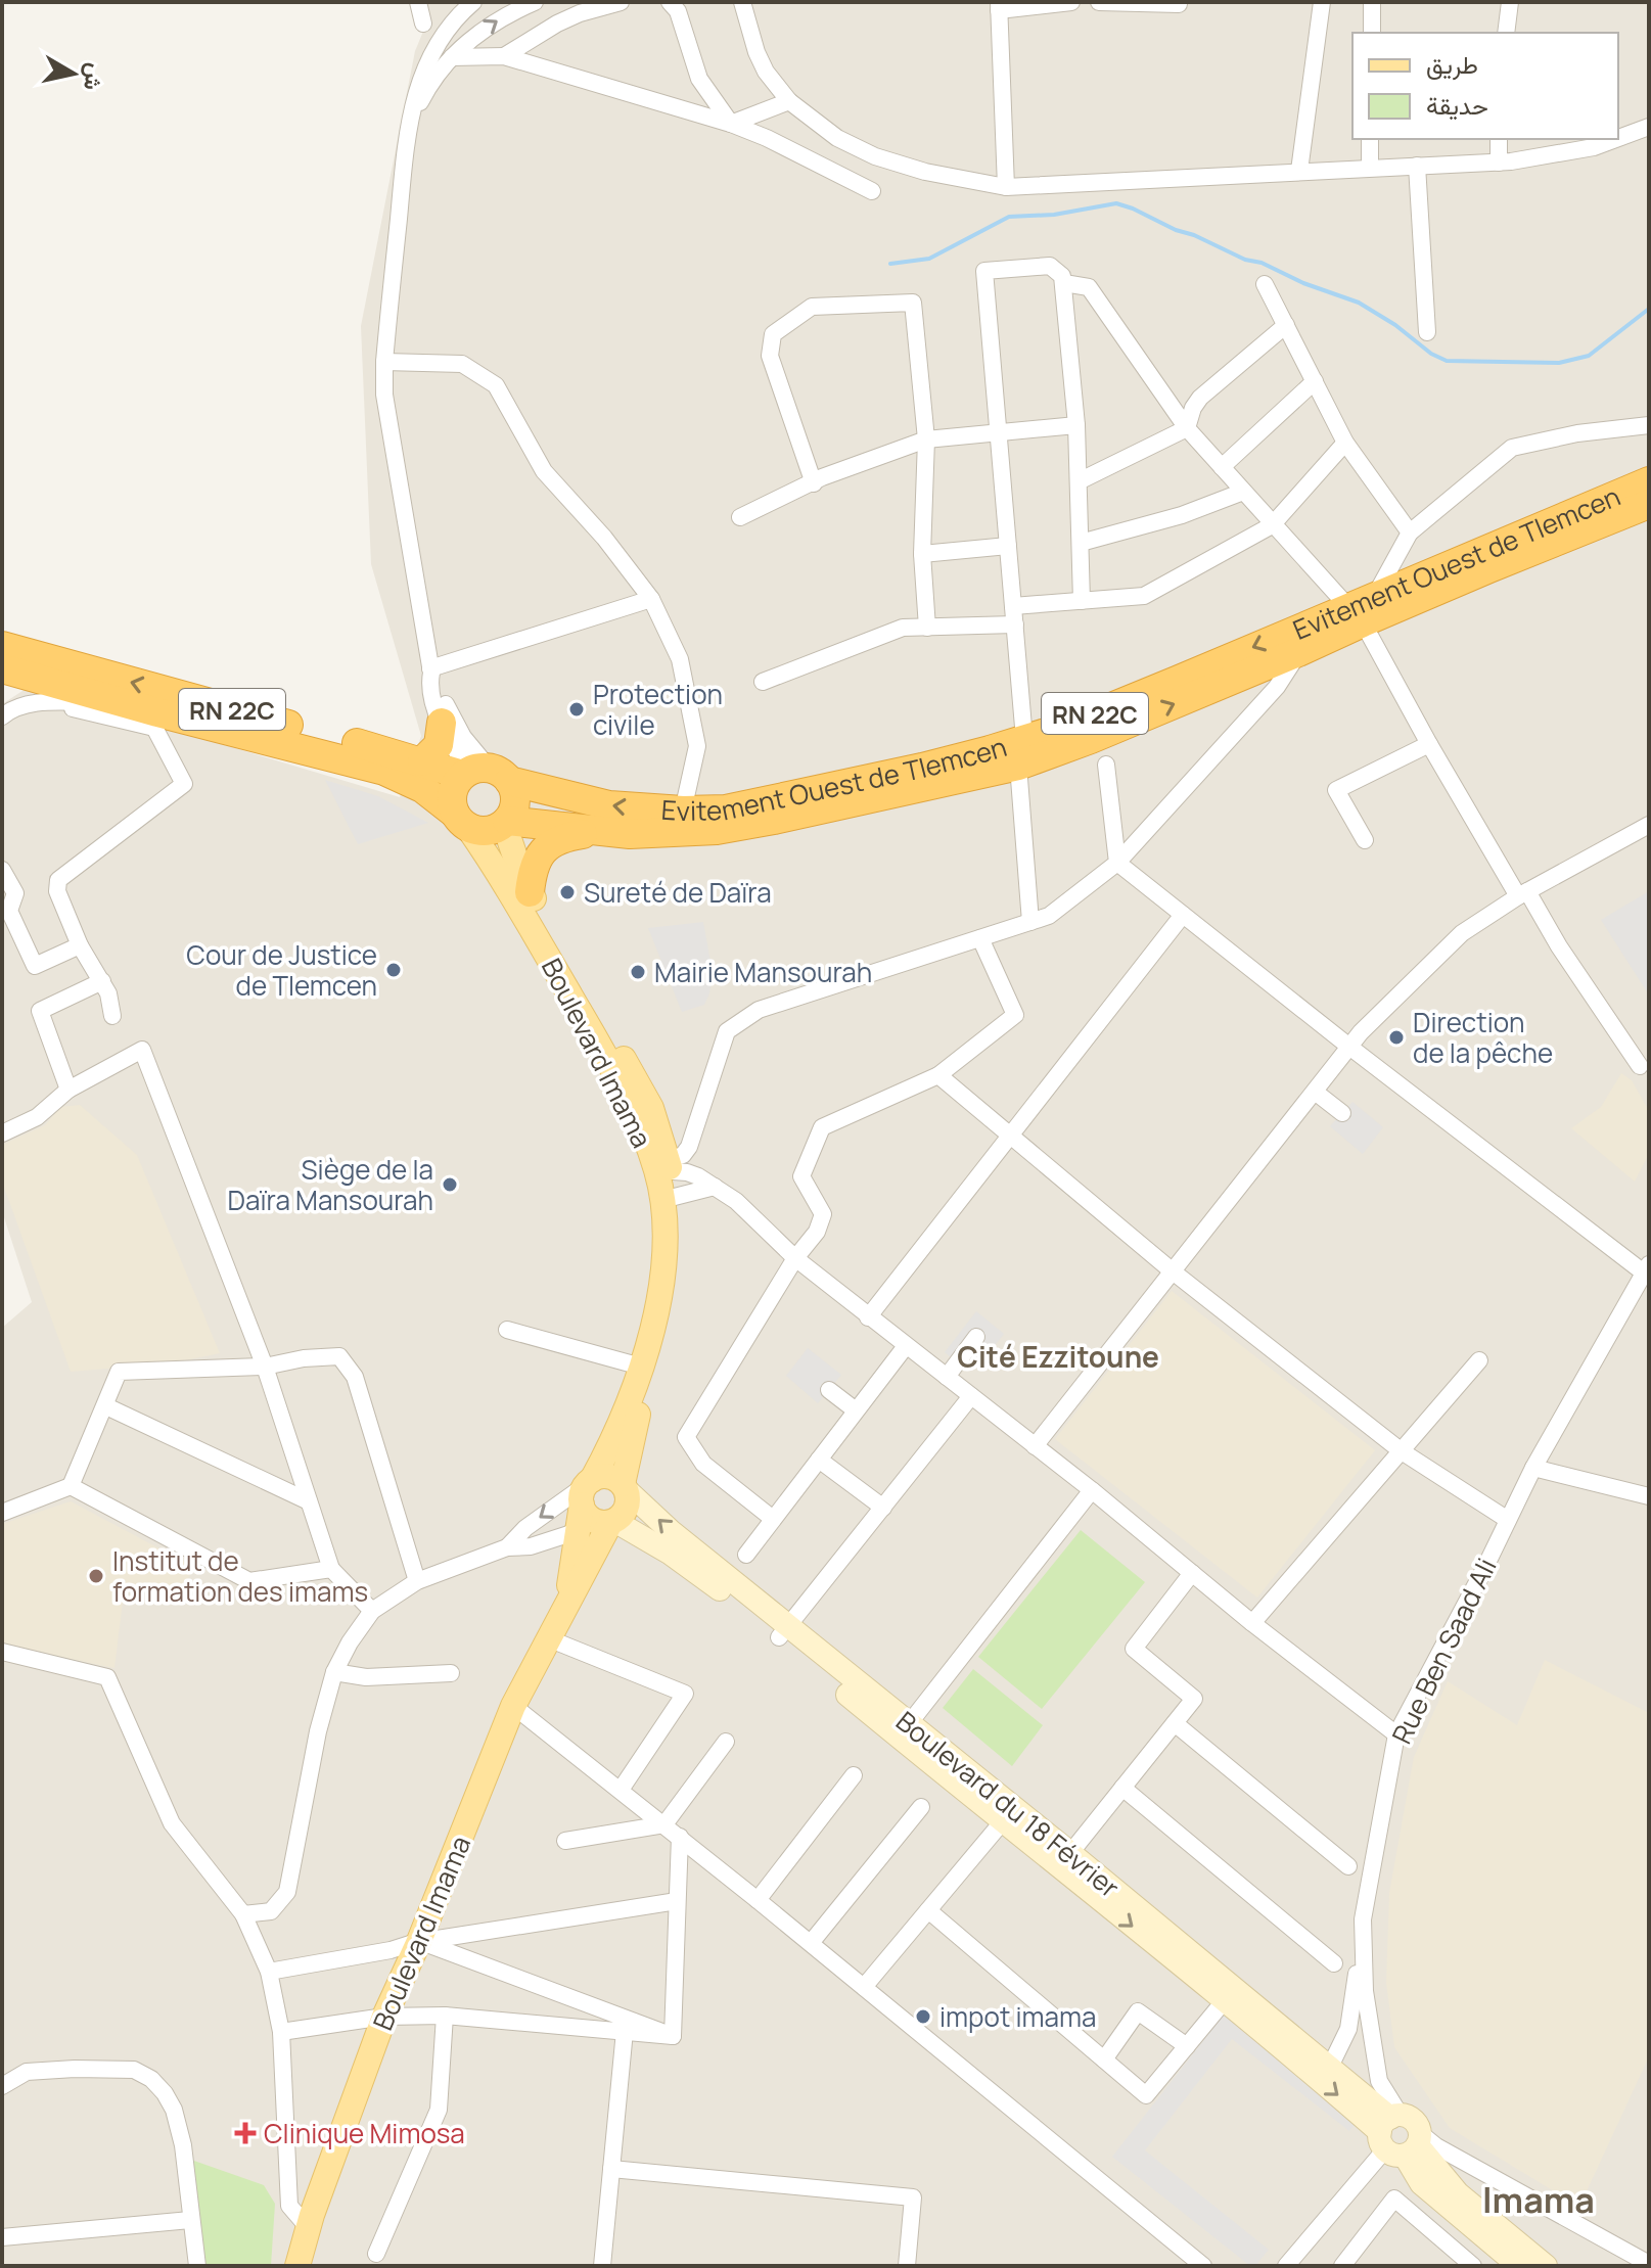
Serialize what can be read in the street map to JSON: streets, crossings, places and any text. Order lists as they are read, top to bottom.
{
  "streets": {
    "highway": ["Evitement Ouest de Tlemcen", "RN 22C"],
    "main road": ["Boulevard Imama", "Boulevard du 18 Février"],
    "street": ["Rue Ben Saad Ali"]
  },
  "crossings": [
    ["Evitement Ouest de Tlemcen", "RN 22C"],
    ["Evitement Ouest de Tlemcen", "Boulevard Imama"],
    ["RN 22C", "Boulevard Imama"],
    ["Boulevard Imama", "Boulevard du 18 Février"],
    ["Rue Ben Saad Ali", "Boulevard du 18 Février"]
  ],
  "districts": ["Cité Ezzitoune", "Imama"],
  "places": {
    "other": [
      "Protection civile",
      "Sureté de Daïra",
      "Cour de Justice de Tlemcen",
      "Mairie Mansourah",
      "Direction de la pêche",
      "Siège de la Daïra Mansourah",
      "Institut de formation des imams",
      "impot imama"
    ],
    "health": ["Clinique Mimosa"]
  },
  "legend": ["طريق", "حديقة"],
  "north": "right"
}
